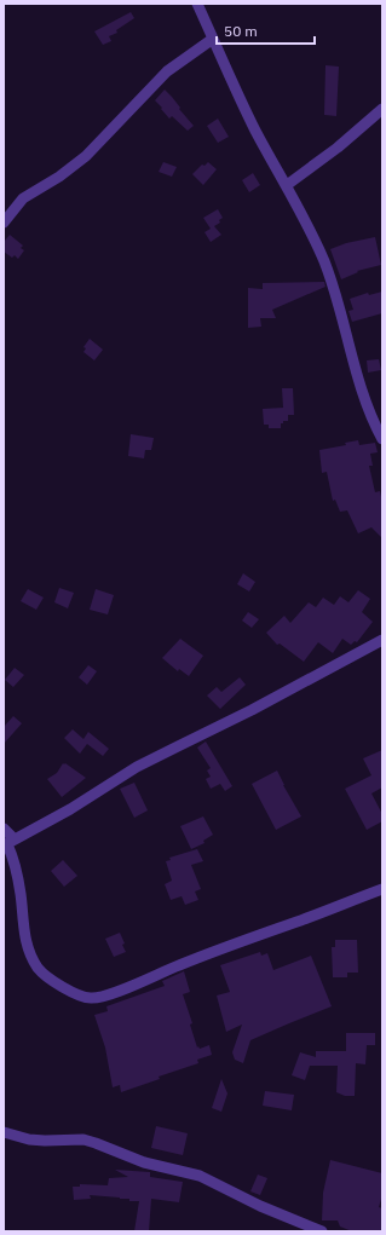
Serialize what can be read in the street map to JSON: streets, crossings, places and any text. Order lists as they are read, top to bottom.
{
  "scale_bar": "50 m"
}
